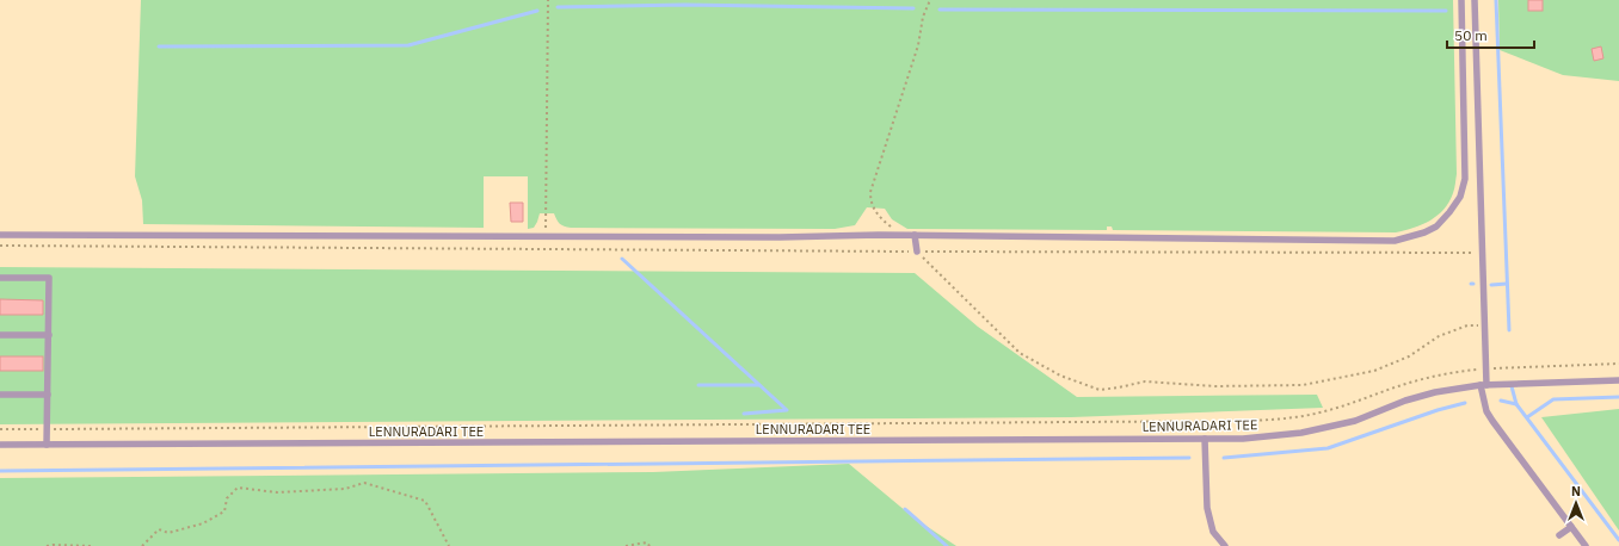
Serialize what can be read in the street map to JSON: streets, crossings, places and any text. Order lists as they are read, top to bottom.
{
  "streets": {
    "lane": ["LENNURADARI TEE"]
  },
  "scale_bar": "50 m",
  "north": "top"
}
